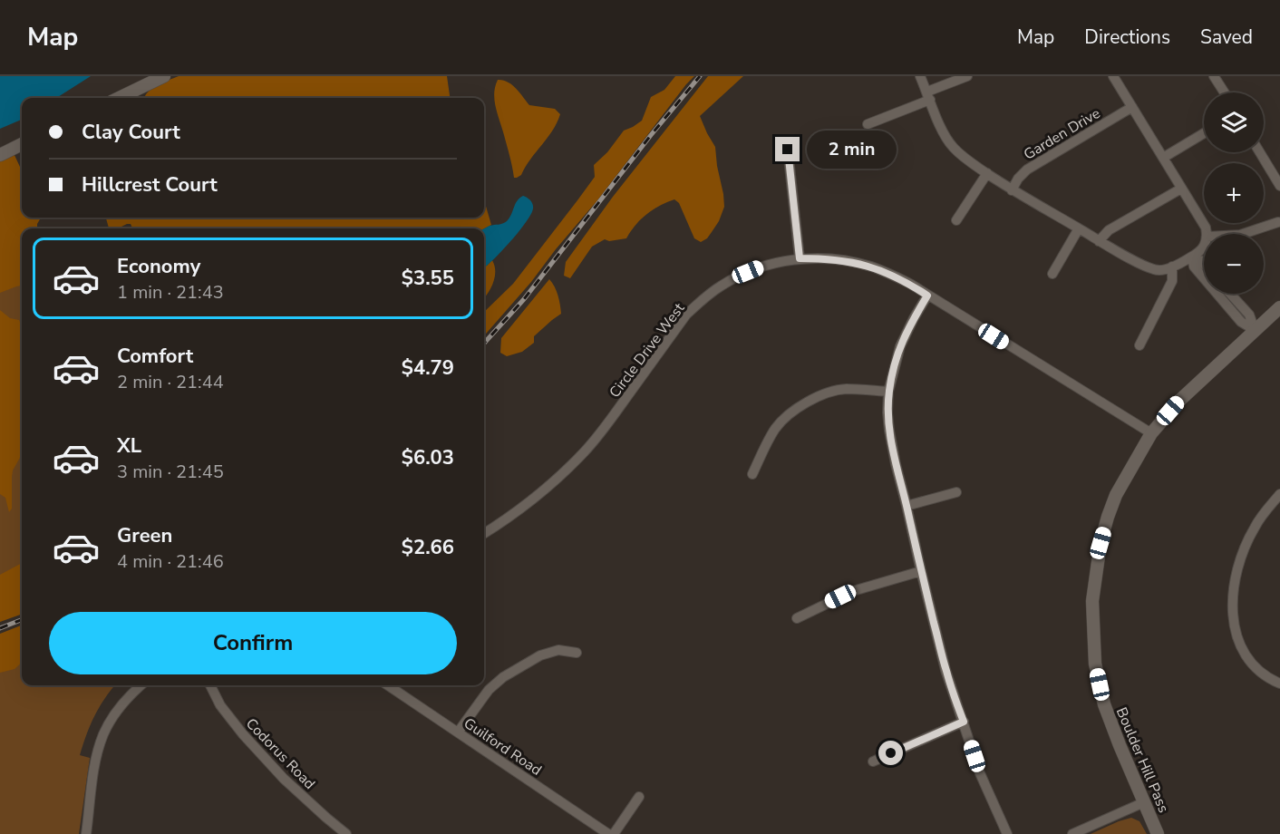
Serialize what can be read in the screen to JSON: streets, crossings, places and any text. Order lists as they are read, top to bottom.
{
  "streets": {
    "street": [
      "Garden Drive",
      "Circle Drive West",
      "Guilford Road",
      "Codorus Road",
      "Boulder Hill Pass"
    ]
  },
  "crossings": [
    ["Circle Drive West", "Boulder Hill Pass"]
  ],
  "page": {
    "header": "Map",
    "nav": ["Map", "Directions", "Saved"],
    "map_buttons": ["+", "−"],
    "banner": ["Clay Court", "Hillcrest Court"],
    "bubble": "2 min",
    "list": [
      {
        "name": "Economy",
        "note": "1 min · 21:43",
        "value": "$3.55"
      },
      {
        "name": "Comfort",
        "note": "2 min · 21:44",
        "value": "$4.79"
      },
      {
        "name": "XL",
        "note": "3 min · 21:45",
        "value": "$6.03"
      },
      {
        "name": "Green",
        "note": "4 min · 21:46",
        "value": "$2.66"
      }
    ],
    "buttons": "Confirm"
  }
}
